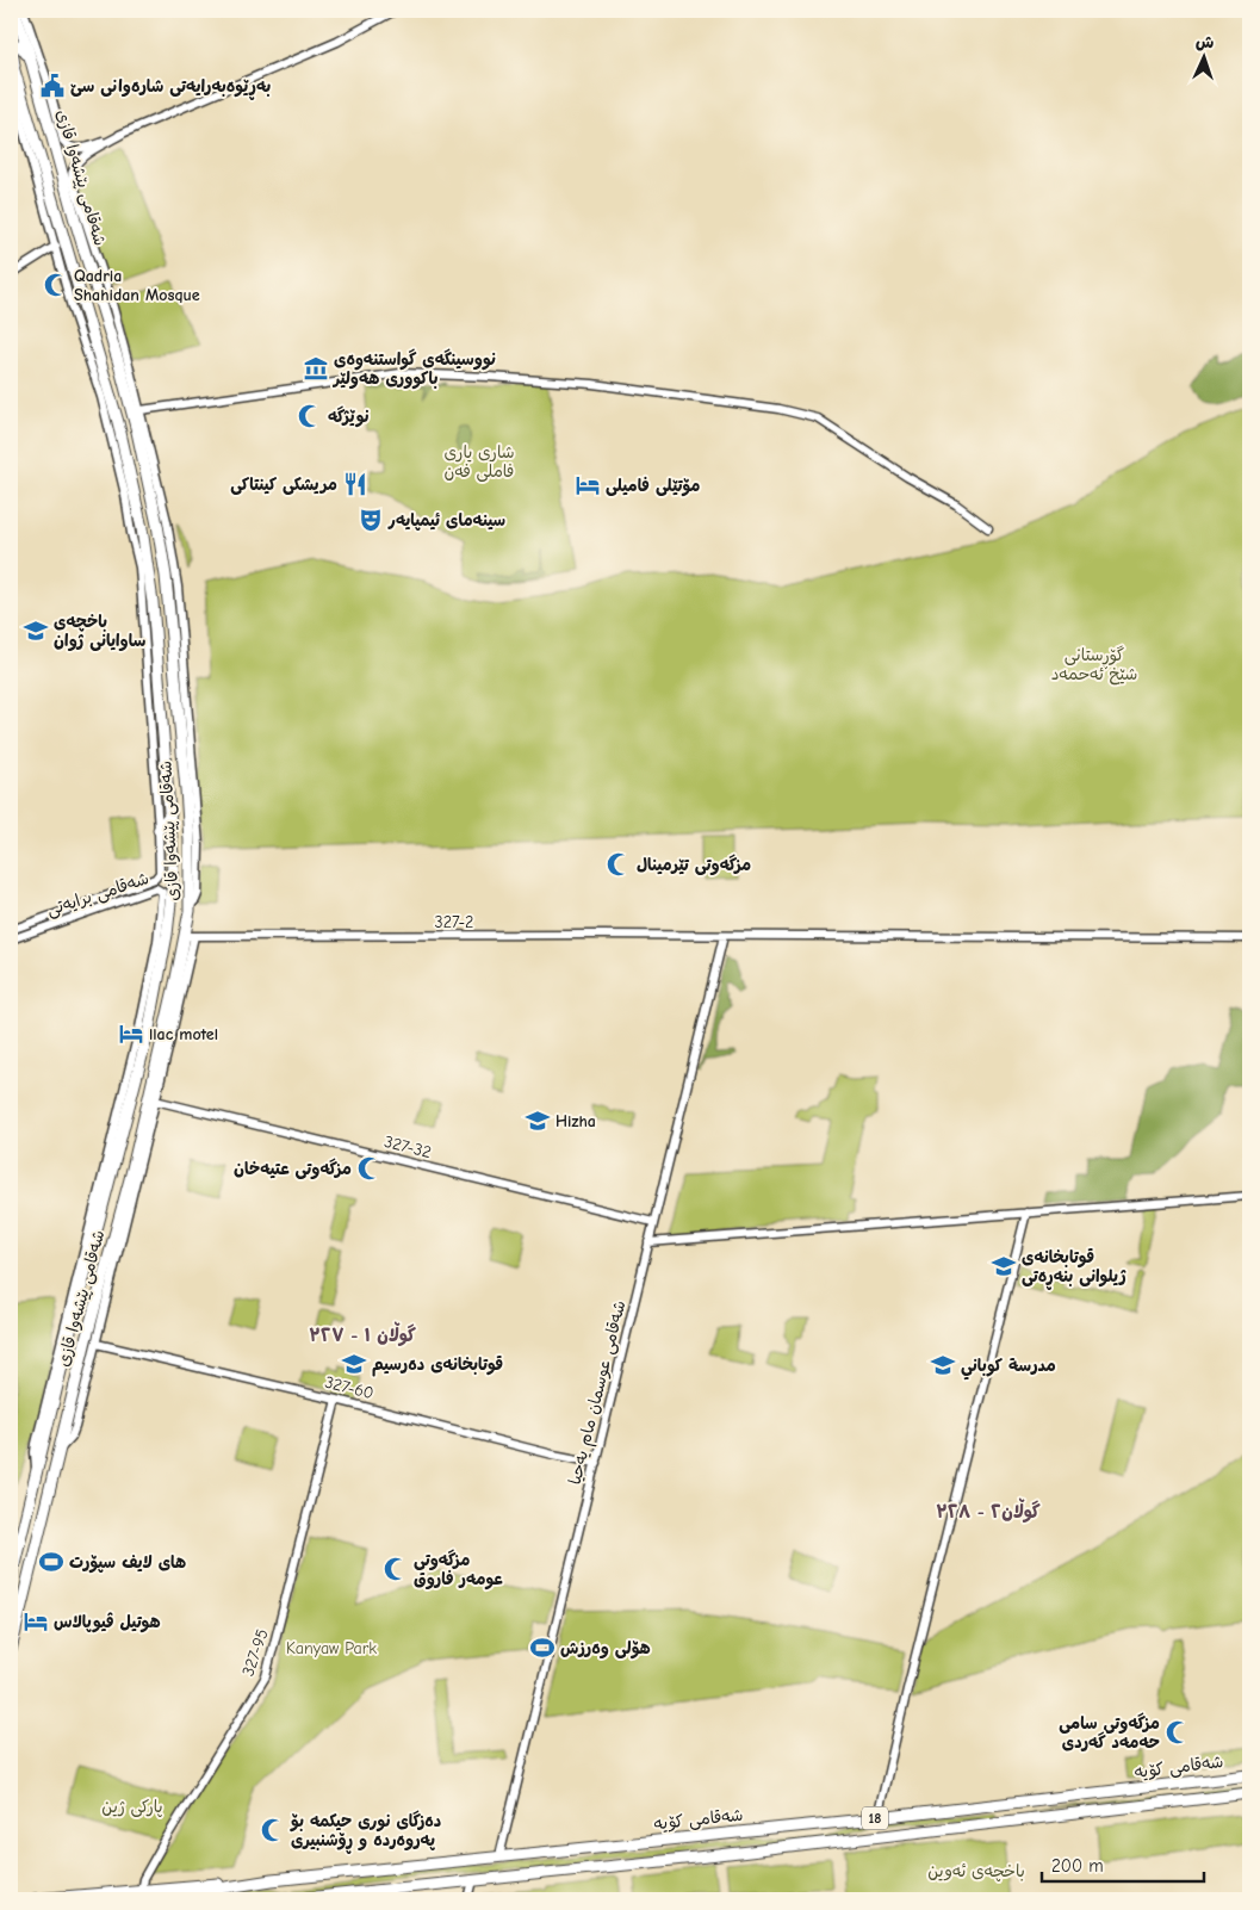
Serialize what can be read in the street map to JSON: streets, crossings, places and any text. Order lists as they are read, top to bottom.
{
  "streets": {
    "highway": ["شەقامی پێشەوا قازی", "شەقامی کۆیە", "18"],
    "street": [
      "شەقامی برایەتی",
      "327-2",
      "327-32",
      "327-60",
      "شەقامی عوسمان مام یەحیا",
      "327-95"
    ]
  },
  "crossings": [
    ["شەقامی پێشەوا قازی", "شەقامی برایەتی"],
    ["شەقامی پێشەوا قازی", "327-2"],
    ["شەقامی پێشەوا قازی", "327-60"],
    ["327-2", "شەقامی عوسمان مام یەحیا"],
    ["327-32", "شەقامی عوسمان مام یەحیا"],
    ["327-60", "شەقامی عوسمان مام یەحیا"],
    ["327-60", "327-95"],
    ["شەقامی عوسمان مام یەحیا", "شەقامی کۆیە"]
  ],
  "districts": ["گوڵان ١ - ٣٢٧", "گوڵان٢ - ٣٢٨"],
  "parks": [
    "شاری یاری فاملی فەن",
    "گۆڕستانی شێخ ئەحمەد",
    "Kanyaw Park",
    "پارکی ژین",
    "باخچەی ئەوین"
  ],
  "places": {
    "public building": ["بەڕێوەبەرایەتی شارەوانی سێ"],
    "mosque": [
      "Qadria Shahidan Mosque",
      "نوێژگە",
      "مزگەوتی تێرمینال",
      "مزگەوتی عتیەخان",
      "مزگەوتی عومەر فاروق",
      "مزگەوتی سامی حەمەد گەردی",
      "دەزگای نوری حیکمە بۆ پەروەردە و ڕۆشنبیری"
    ],
    "museum": ["نووسینگەی گواستنەوەی باکووری هەولێر"],
    "restaurant": ["مریشکی کینتاکی"],
    "hotel": ["مۆتێلی فامیلی", "llac motel", "هوتیل ڤیوپالاس"],
    "theatre": ["سینەمای ئیمپایەر"],
    "school or university": [
      "باخچەی ساوایانی ژوان",
      "Hizha",
      "قوتابخانەی ژیلوانی بنەڕەتی",
      "قوتابخانەی دەرسیم",
      "مدرسة كوباني"
    ],
    "sports": ["های لایف سپۆرت", "هۆلی وەرزش"]
  },
  "scale_bar": "200 m",
  "north": "top"
}
